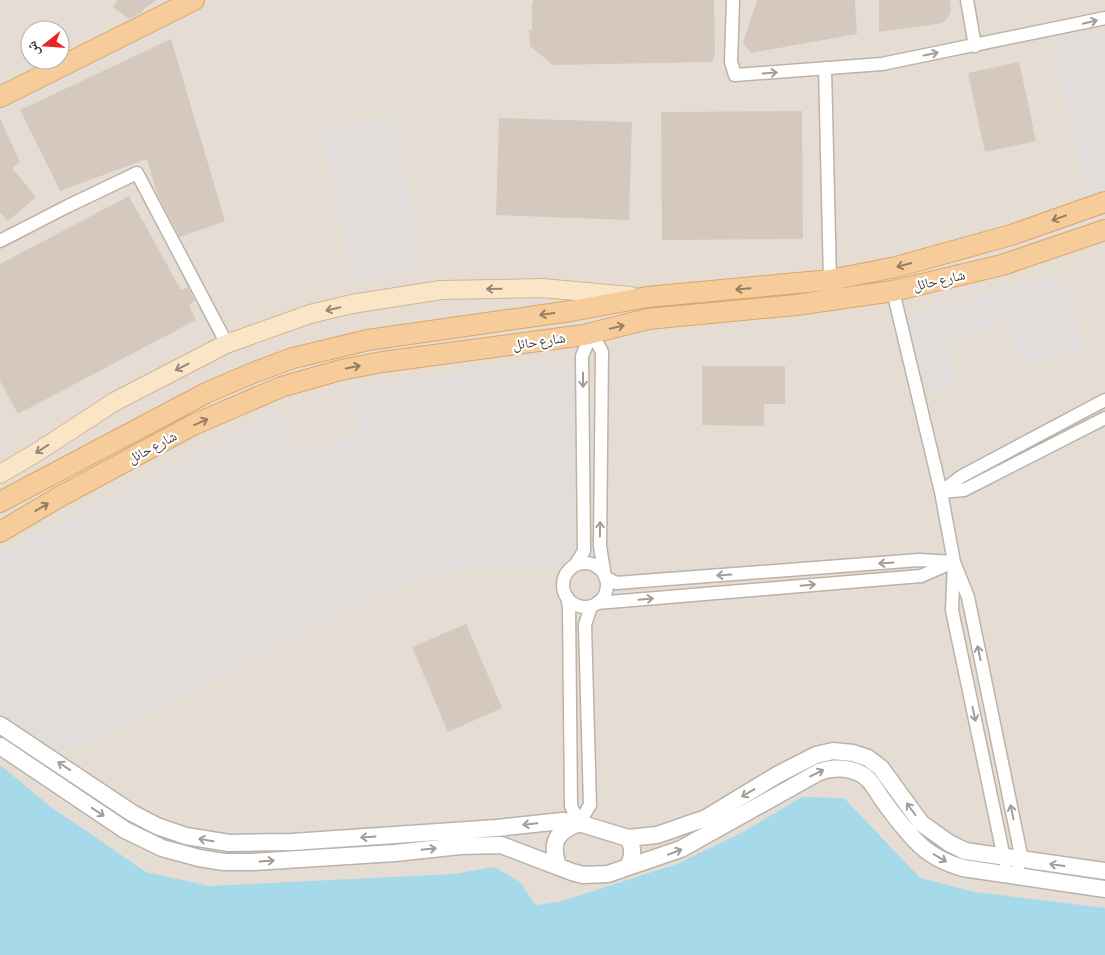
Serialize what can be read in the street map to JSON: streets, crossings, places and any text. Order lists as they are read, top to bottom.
{
  "streets": {
    "main road": ["شارع حائل"]
  },
  "north": "left"
}
